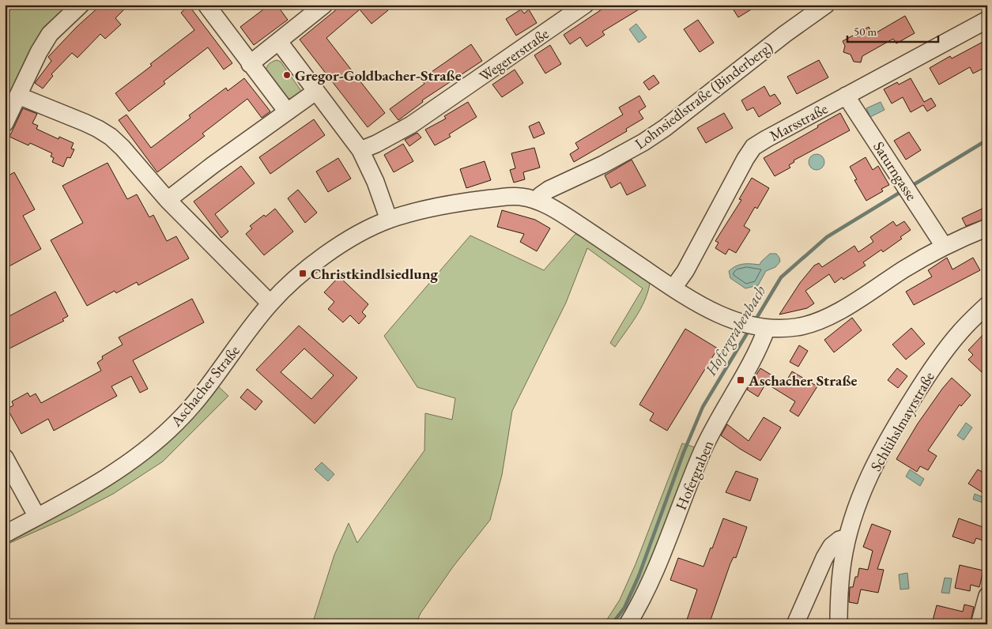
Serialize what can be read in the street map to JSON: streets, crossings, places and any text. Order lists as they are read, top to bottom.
{
  "streets": {
    "street": [
      "Wegererstraße",
      "Lohnsiedlstraße (Binderberg)",
      "Marsstraße",
      "Saturngasse",
      "Aschacher Straße",
      "Schlühslmayrstraße",
      "Hofergraben"
    ]
  },
  "crossings": [
    ["Lohnsiedlstraße (Binderberg)", "Aschacher Straße"],
    ["Marsstraße", "Saturngasse"]
  ],
  "water": ["Hofergrabenbach"],
  "places": {
    "other": ["Gregor-Goldbacher-Straße"],
    "transit": ["Christkindlsiedlung", "Aschacher Straße"]
  },
  "scale_bar": "50 m"
}
